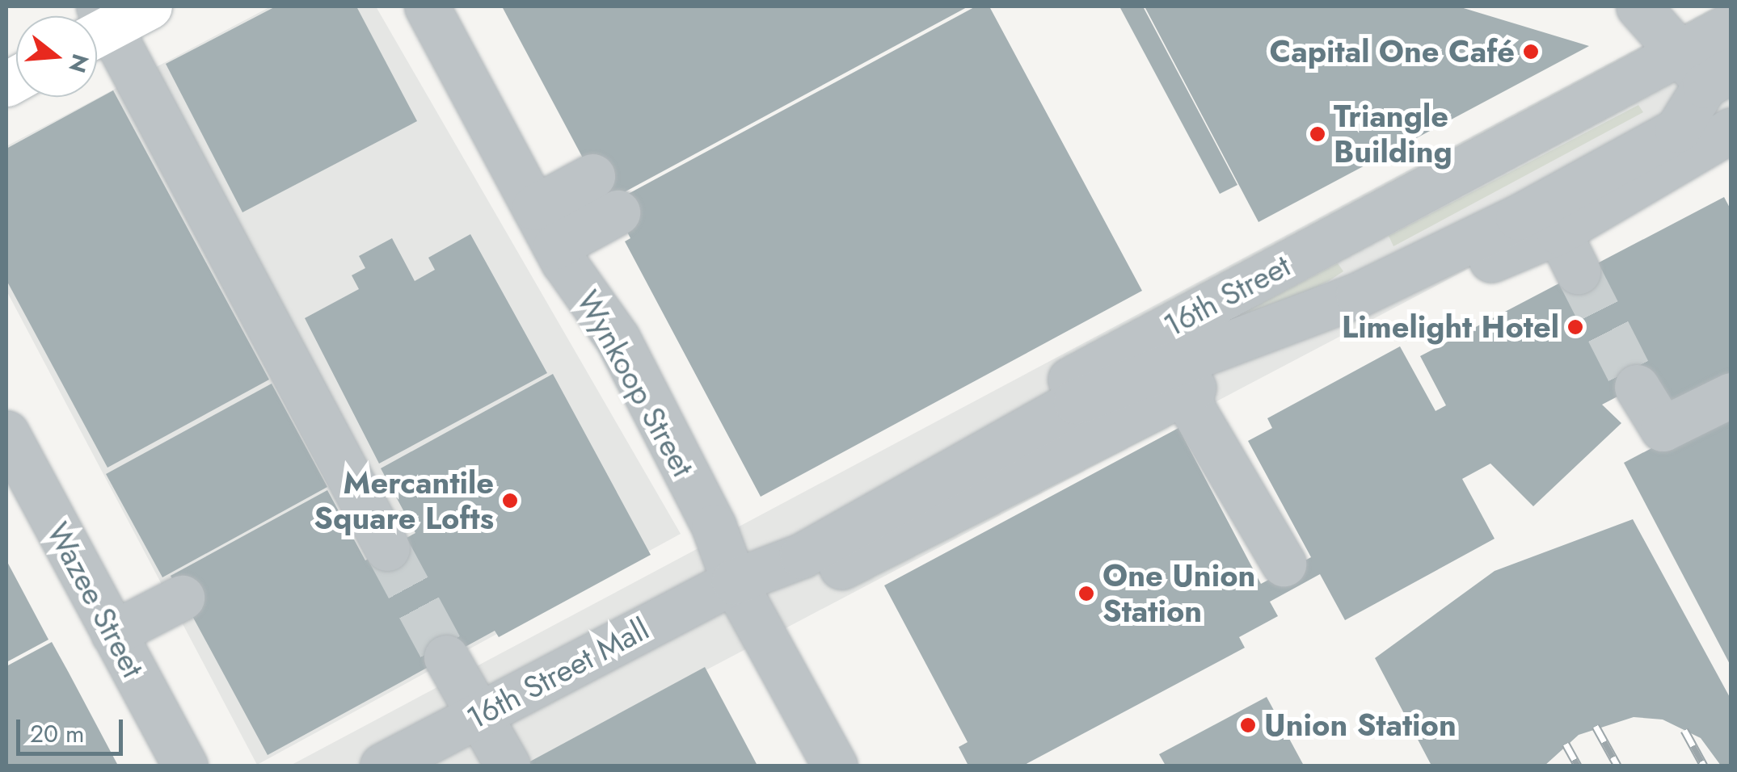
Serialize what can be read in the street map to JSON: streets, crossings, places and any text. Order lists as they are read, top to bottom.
{
  "streets": {
    "street": [
      "16th Street",
      "Wynkoop Street",
      "Wazee Street",
      "16th Street Mall"
    ]
  },
  "crossings": [
    ["16th Street", "Wynkoop Street"],
    ["16th Street", "16th Street Mall"],
    ["Wynkoop Street", "16th Street Mall"]
  ],
  "places": [
    "Capital One Café",
    "Triangle Building",
    "Limelight Hotel",
    "Mercantile Square Lofts",
    "One Union Station",
    "Union Station"
  ],
  "scale_bar": "20 m",
  "north": "right"
}
